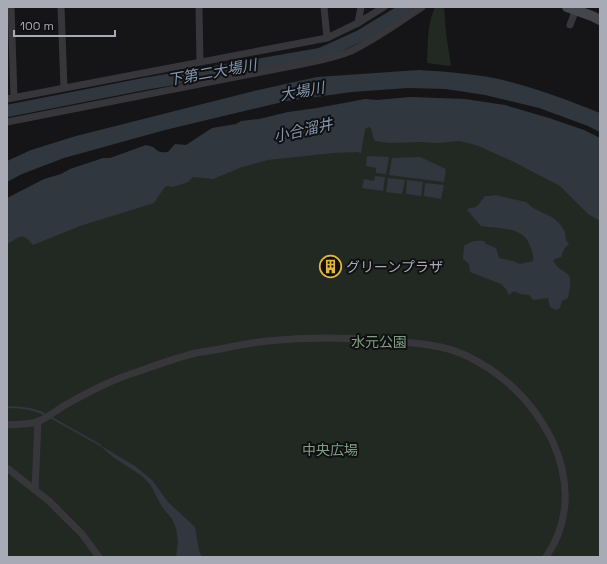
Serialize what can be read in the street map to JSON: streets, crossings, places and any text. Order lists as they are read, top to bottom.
{
  "water": ["下第二大場川", "大場川", "小合溜井"],
  "parks": ["水元公園", "中央広場"],
  "places": {
    "building": ["グリーンプラザ"]
  },
  "scale_bar": "100 m"
}
